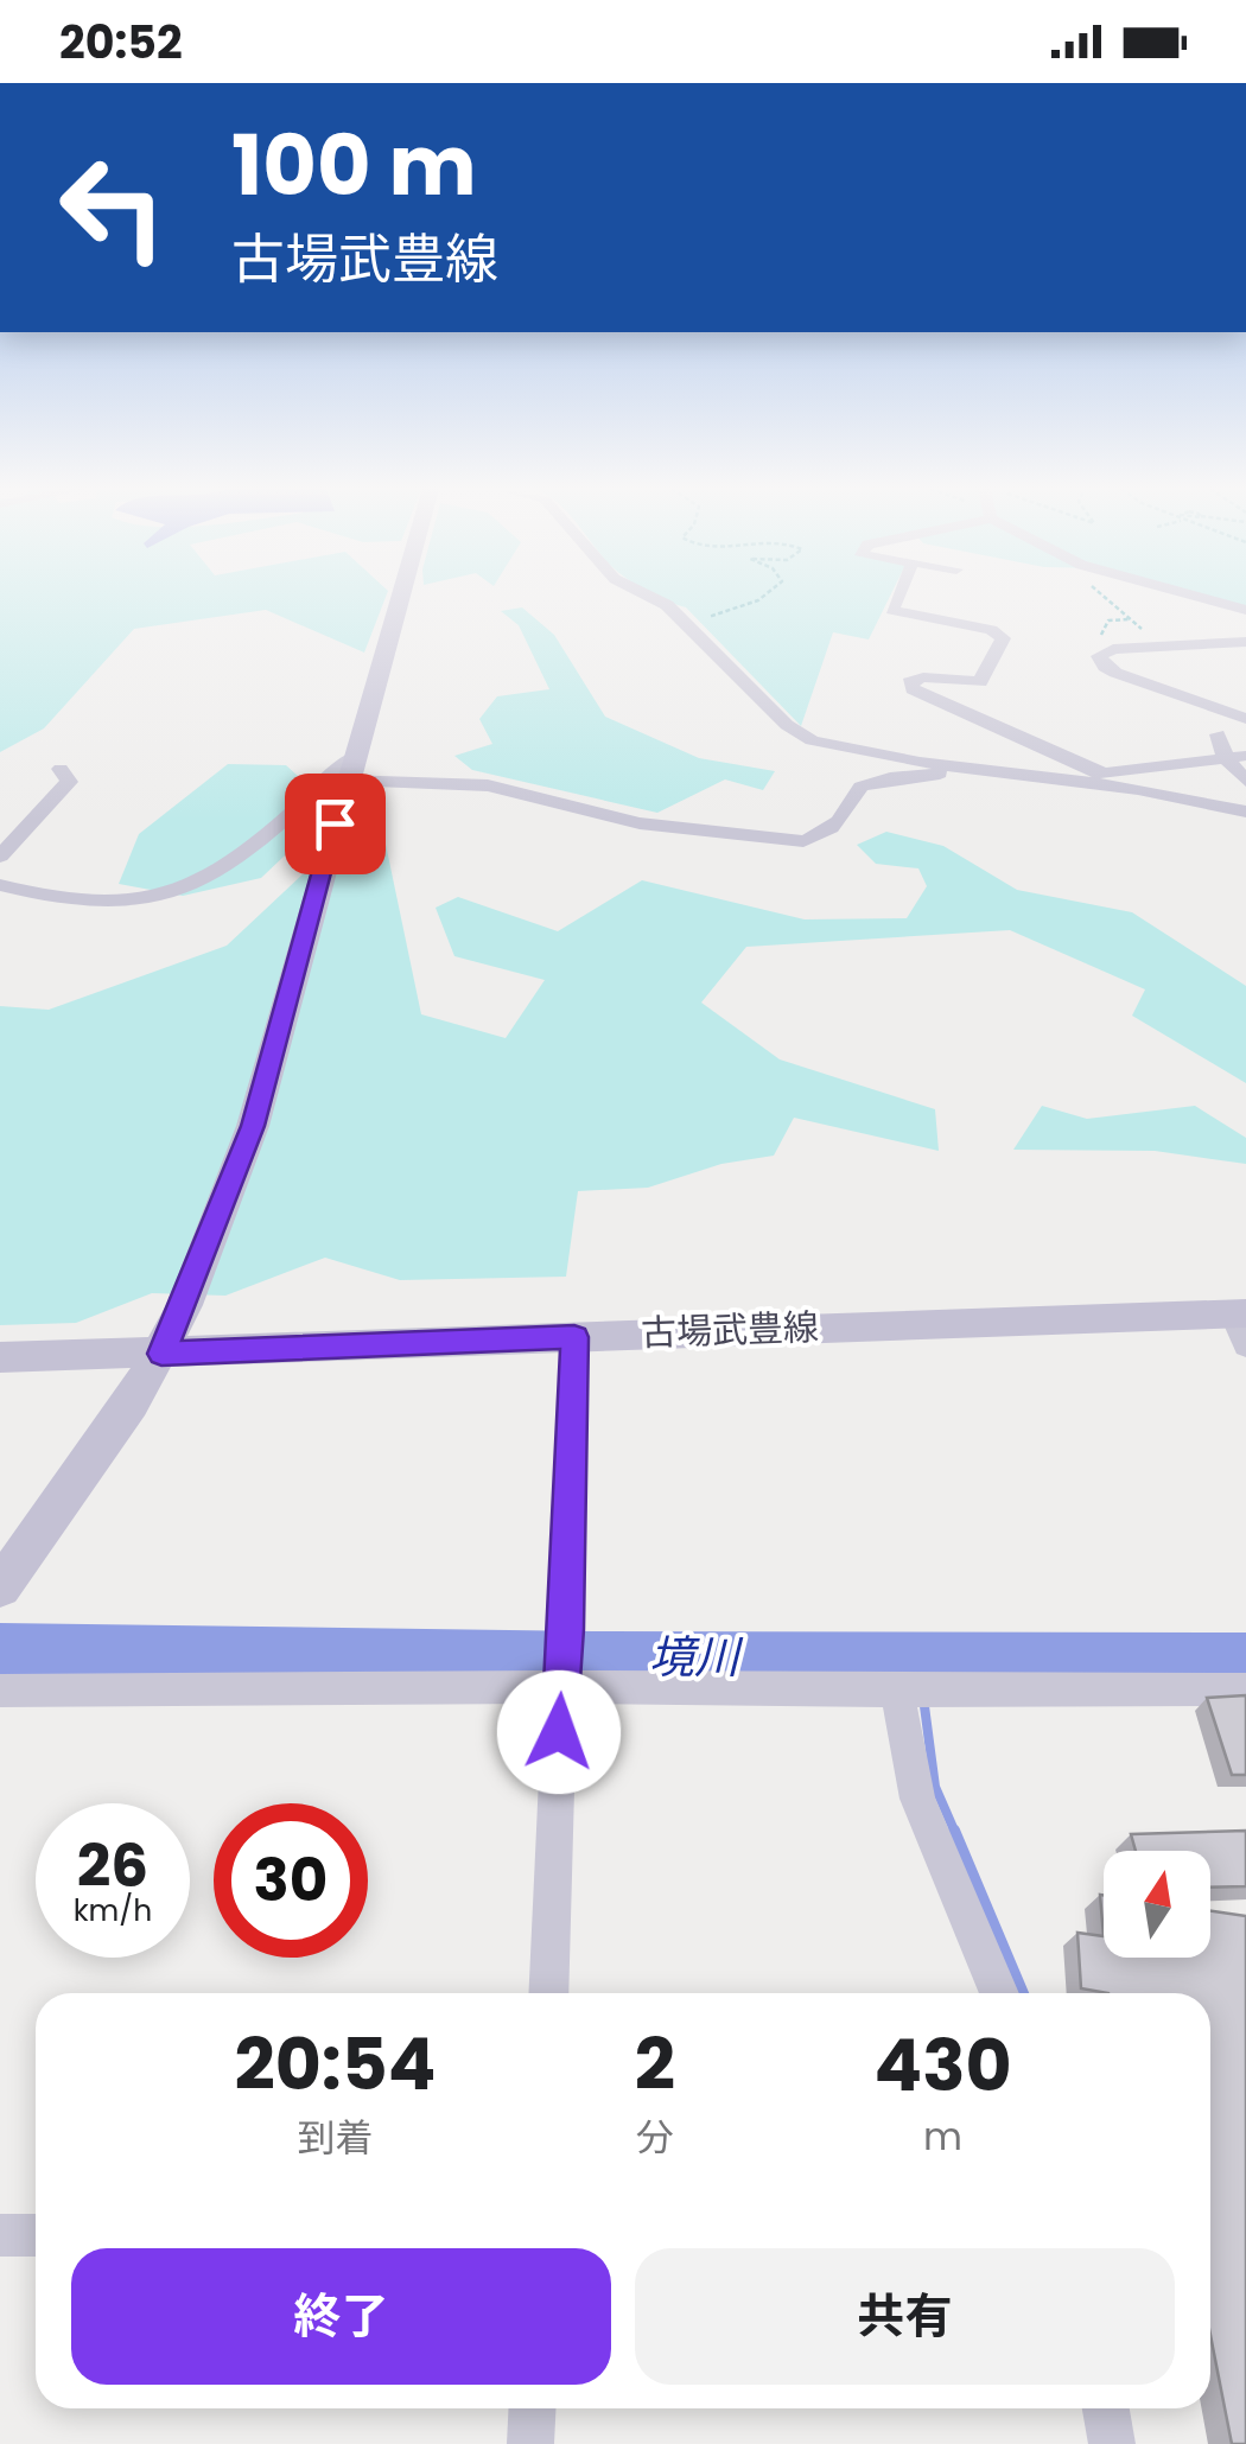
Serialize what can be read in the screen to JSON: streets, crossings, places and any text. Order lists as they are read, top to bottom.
{
  "streets": {
    "street": ["古場武豊線"]
  },
  "water": ["境川"],
  "north": "top",
  "page": {
    "status": "20:52",
    "turn": ["100 m", "古場武豊線"],
    "speed": "26 km/h",
    "limit": "30",
    "eta": [
      "20:54",
      "到着",
      "2",
      "分",
      "430",
      "m"
    ],
    "buttons": ["終了", "共有"]
  }
}
